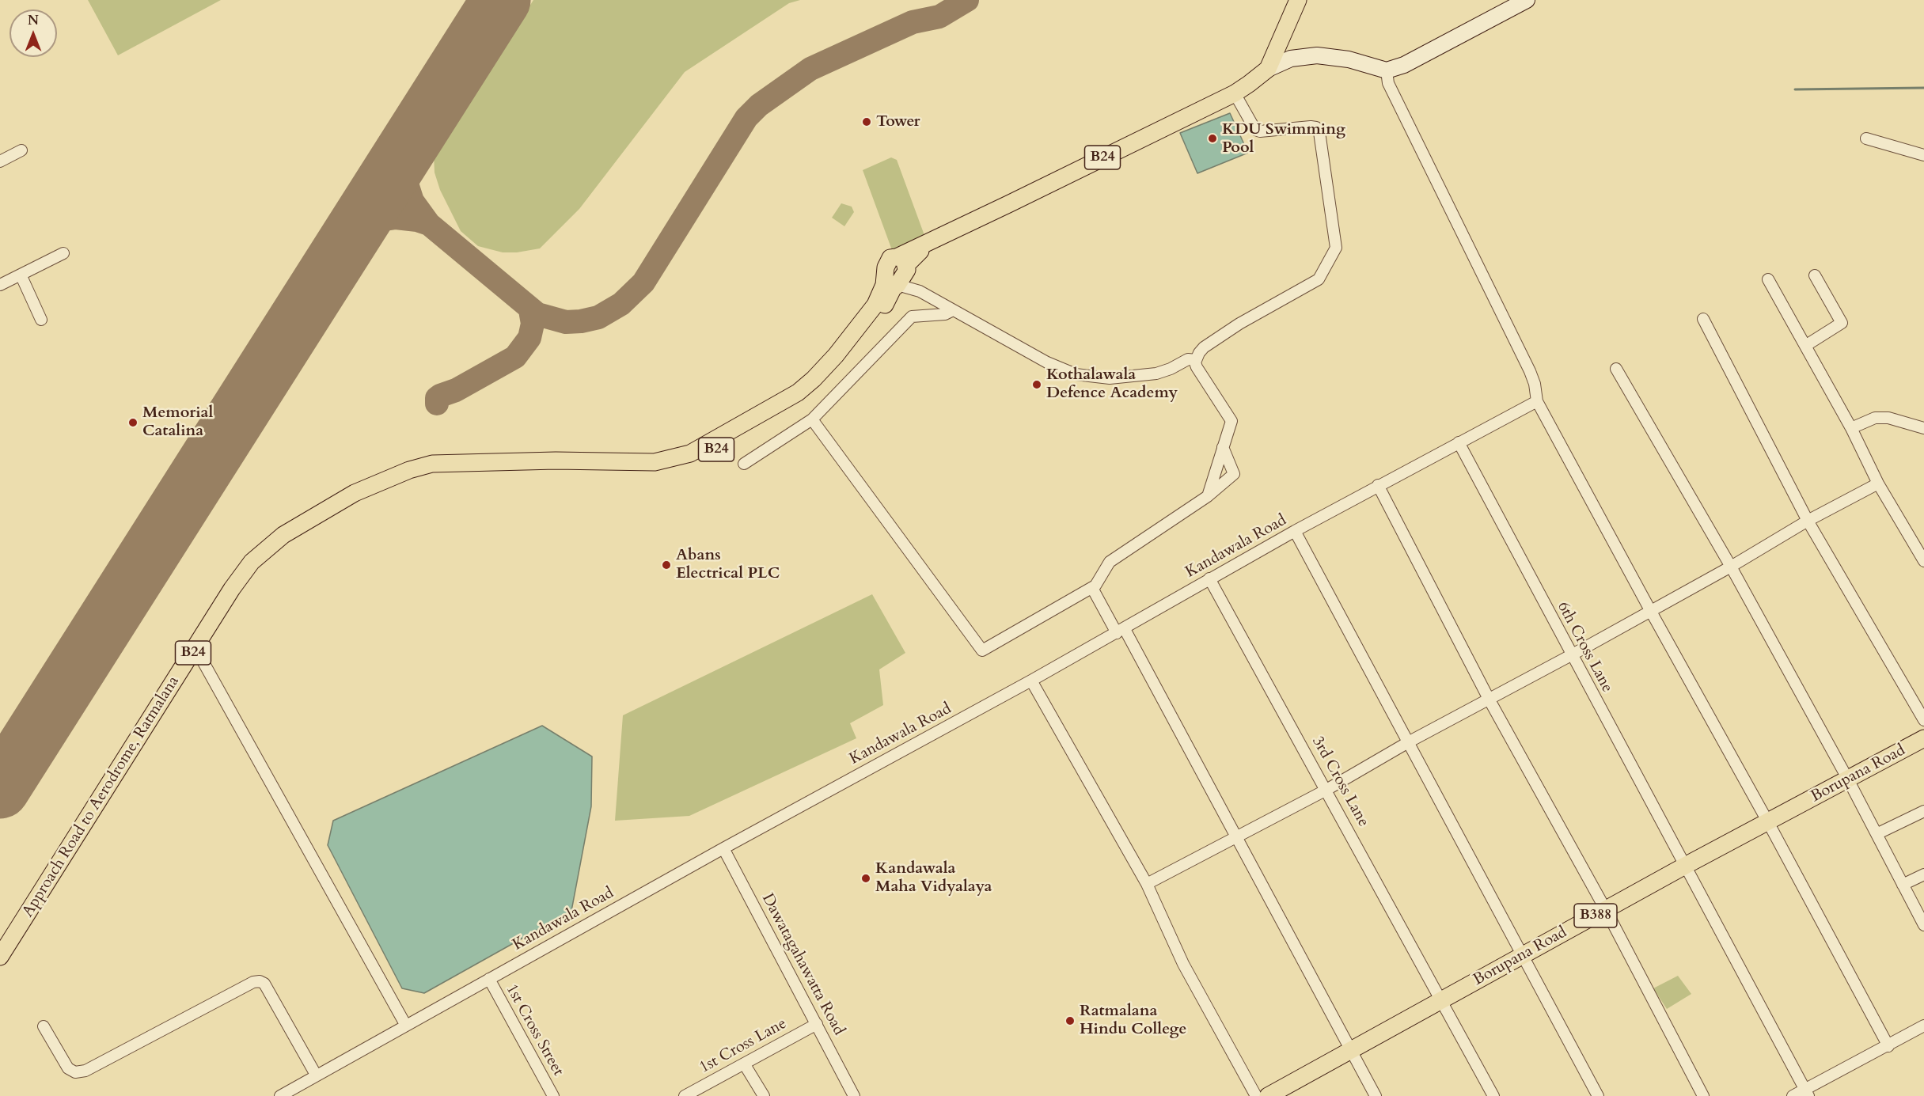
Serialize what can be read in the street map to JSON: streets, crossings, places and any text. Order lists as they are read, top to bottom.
{
  "streets": {
    "main road": [
      "B24",
      "Borupana Road",
      "Approach Road to Aerodrome, Ratmalana",
      "B388"
    ],
    "street": [
      "Kandawala Road",
      "6th Cross Lane",
      "3rd Cross Lane",
      "Dawatagahawatta Road",
      "1st Cross Street",
      "1st Cross Lane"
    ]
  },
  "crossings": [
    ["B24", "Approach Road to Aerodrome, Ratmalana"],
    ["Kandawala Road", "6th Cross Lane"],
    ["Kandawala Road", "3rd Cross Lane"],
    ["Kandawala Road", "Dawatagahawatta Road"],
    ["Kandawala Road", "1st Cross Street"],
    ["6th Cross Lane", "Borupana Road"],
    ["Borupana Road", "3rd Cross Lane"],
    ["Dawatagahawatta Road", "1st Cross Lane"]
  ],
  "places": [
    "Tower",
    "KDU Swimming Pool",
    "Kothalawala Defence Academy",
    "Memorial Catalina",
    "Abans Electrical PLC",
    "Kandawala Maha Vidyalaya",
    "Ratmalana Hindu College"
  ],
  "north": "top"
}
